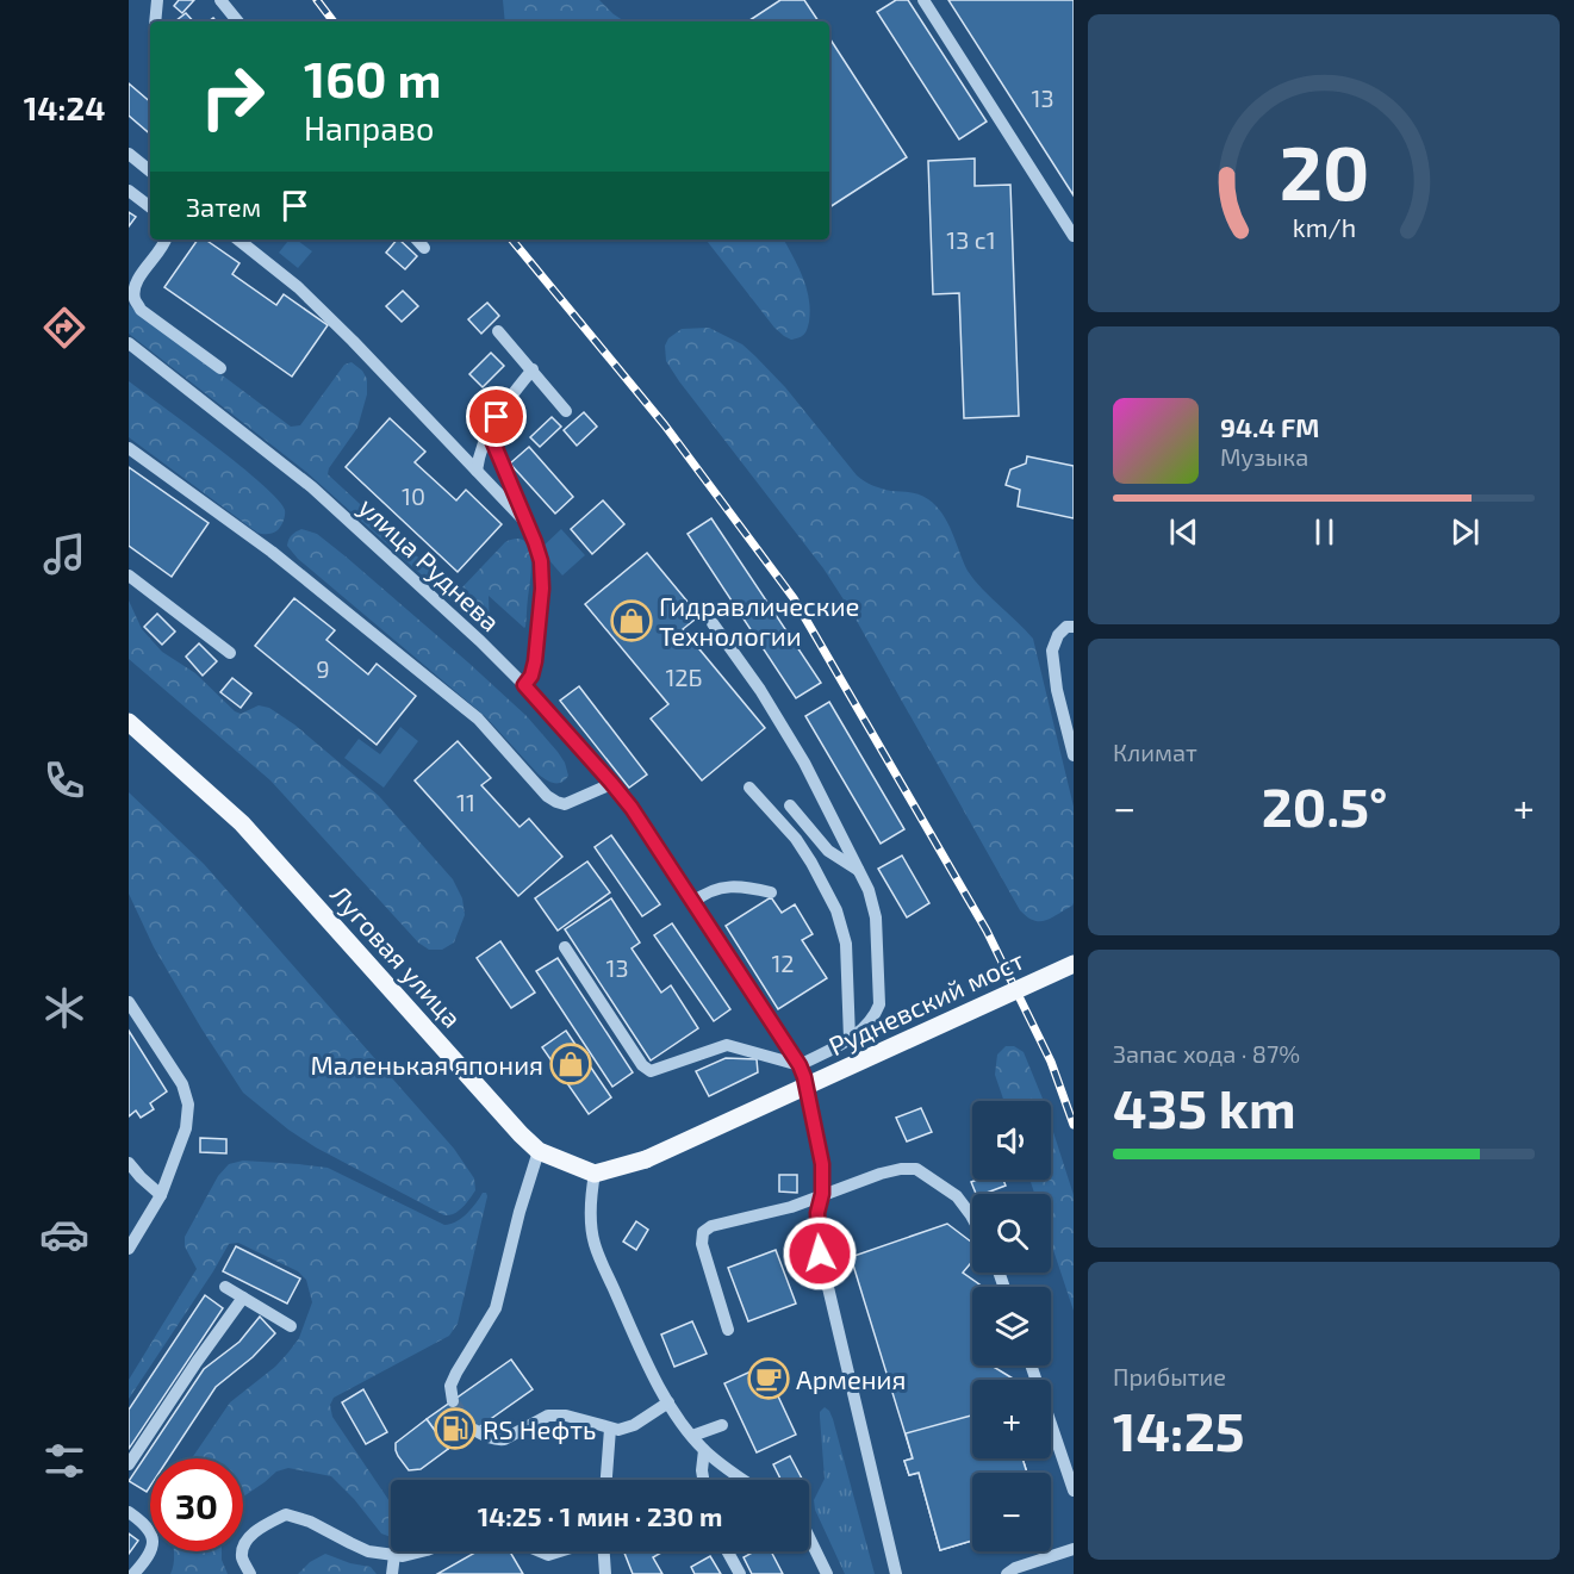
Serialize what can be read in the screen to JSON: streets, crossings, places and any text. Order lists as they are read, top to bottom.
{
  "streets": {
    "main road": ["Луговая улица", "Рудневский мост"],
    "street": ["улица Руднева"]
  },
  "crossings": [
    ["Луговая улица", "Рудневский мост"]
  ],
  "places": {
    "shop": ["Гидравлические Технологии", "Маленькая япония"],
    "cafe": ["Армения"],
    "fuel station": ["RS Нефть"]
  },
  "house_numbers": [
    "13",
    "13 с1",
    "10",
    "9",
    "12Б",
    "11",
    "12",
    "13"
  ],
  "page": {
    "tabs": "14:24",
    "turn": ["160 m", "Направо"],
    "then": "Затем",
    "song": ["94.4 FM", "Музыка"],
    "tile": [
      "Климат",
      ["Запас хода · 87%", "435 km"],
      ["Прибытие", "14:25"]
    ],
    "heat": ["−", "20.5°", "+"],
    "map_buttons": ["+", "−"],
    "limit": "30",
    "trip": "14:25 · 1 мин · 230 m",
    "gauge": ["20", "km/h"]
  }
}
